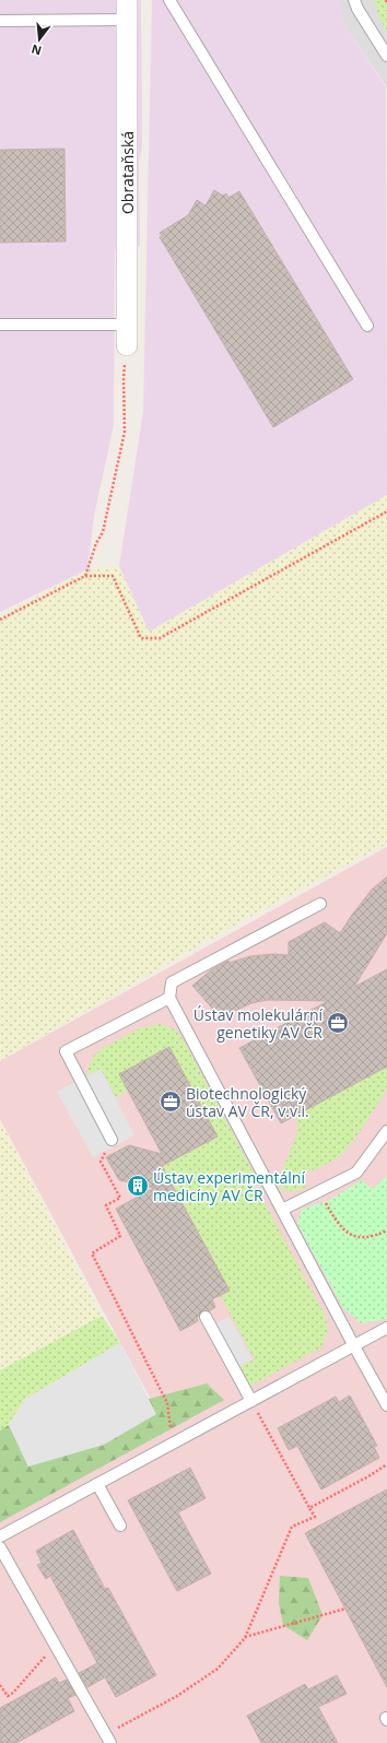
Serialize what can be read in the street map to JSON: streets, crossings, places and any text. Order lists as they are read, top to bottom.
{
  "streets": {
    "street": ["Obrataňská"]
  },
  "places": {
    "office": ["Ústav molekulární genetiky AV ČR", "Biotechnologický ústav AV ČR, v.v.i."],
    "building": ["Ústav experimentální medicíny AV ČR"]
  },
  "north": "bottom"
}
